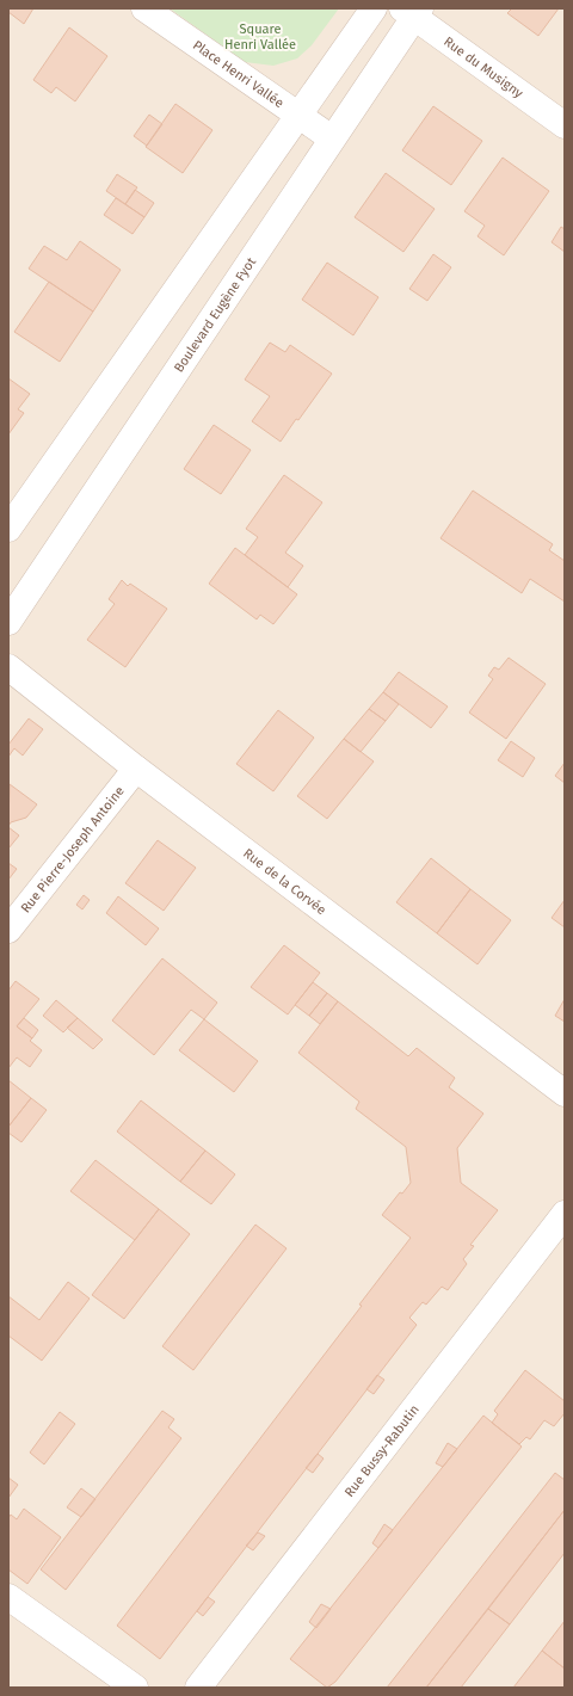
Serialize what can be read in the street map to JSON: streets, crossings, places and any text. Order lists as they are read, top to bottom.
{
  "streets": {
    "street": [
      "Rue du Musigny",
      "Place Henri Vallée",
      "Boulevard Eugène Fyot",
      "Rue Pierre-Joseph Antoine",
      "Rue de la Corvée",
      "Rue Bussy-Rabutin"
    ]
  },
  "crossings": [
    ["Rue du Musigny", "Boulevard Eugène Fyot"],
    ["Place Henri Vallée", "Boulevard Eugène Fyot"],
    ["Rue Pierre-Joseph Antoine", "Rue de la Corvée"]
  ],
  "parks": ["Square Henri Vallée"]
}
